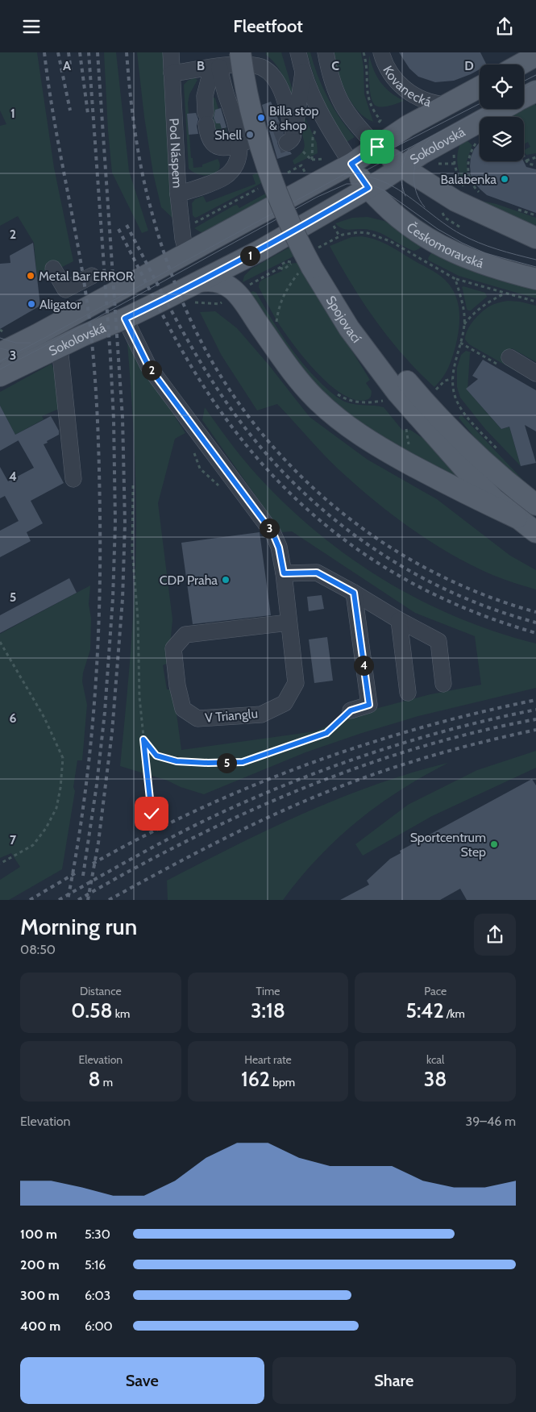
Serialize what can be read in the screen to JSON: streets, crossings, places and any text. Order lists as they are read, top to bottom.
{
  "streets": {
    "main road": ["Sokolovská", "Českomoravská", "Spojovací"],
    "street": ["Kovanecká", "Pod Náspem", "V Trianglu"]
  },
  "crossings": [
    ["Sokolovská", "Pod Náspem"],
    ["Sokolovská", "Českomoravská"],
    ["Sokolovská", "V Trianglu"]
  ],
  "places": [
    "Billa stop & shop",
    "Shell",
    "Balabenka",
    "Metal Bar ERROR",
    "Aligator",
    "CDP Praha",
    "Sportcentrum Step"
  ],
  "page": {
    "header": "Fleetfoot",
    "pins": [
      "1",
      "2",
      "3",
      "4",
      "5"
    ],
    "heading": ["Morning run", "08:50"],
    "stats": [
      ["Distance", "0.58 km"],
      ["Time", "3:18"],
      ["Pace", "5:42 /km"],
      ["Elevation", "8 m"],
      ["Heart rate", "162 bpm"],
      ["kcal", "38"]
    ],
    "chart": ["Elevation", "39–46 m"],
    "list": [
      {
        "name": "100 m",
        "note": "5:30"
      },
      {
        "name": "200 m",
        "note": "5:16"
      },
      {
        "name": "300 m",
        "note": "6:03"
      },
      {
        "name": "400 m",
        "note": "6:00"
      }
    ],
    "buttons": ["Save", "Share"]
  },
  "grid": {
    "columns": [
      "A",
      "B",
      "C",
      "D"
    ],
    "rows": [
      "1",
      "2",
      "3",
      "4",
      "5",
      "6",
      "7"
    ]
  }
}
